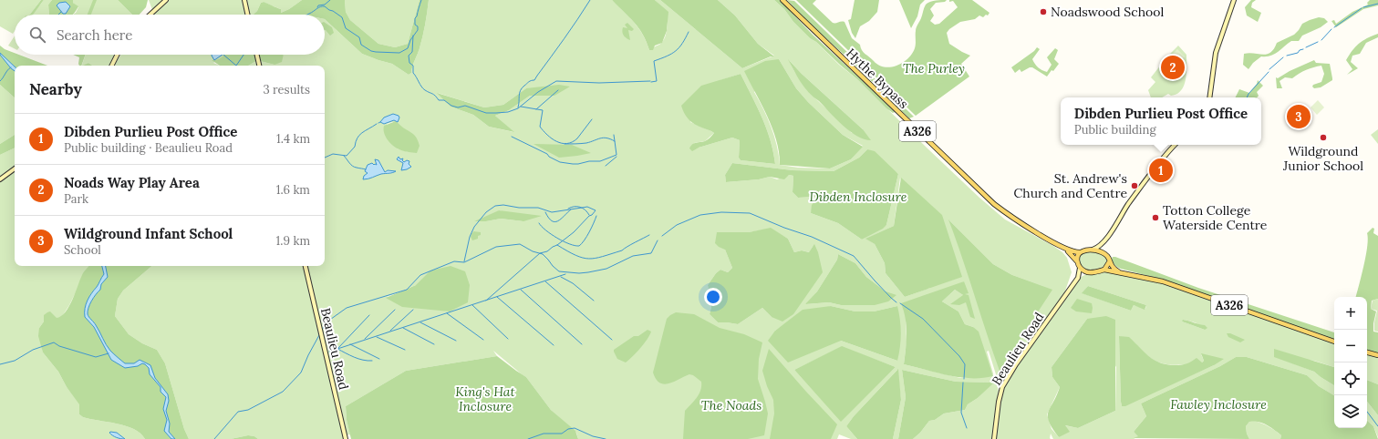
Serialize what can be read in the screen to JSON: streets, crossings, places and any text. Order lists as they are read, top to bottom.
{
  "streets": {
    "main road": ["Hythe Bypass", "A326"],
    "street": ["Beaulieu Road"]
  },
  "crossings": [
    ["Hythe Bypass", "A326"],
    ["Hythe Bypass", "Beaulieu Road"],
    ["A326", "Beaulieu Road"]
  ],
  "parks": [
    "The Purley",
    "Dibden Inclosure",
    "King's Hat Inclosure",
    "Fawley Inclosure",
    "The Noads"
  ],
  "places": [
    "Noadswood School",
    "Wildground Junior School",
    "St. Andrew's Church and Centre",
    "Totton College Waterside Centre"
  ],
  "page": {
    "search": "Search here",
    "pins": ["2", "3", "1"],
    "heading": ["Nearby", "3 results"],
    "popup": ["Dibden Purlieu Post Office", "Public building"],
    "list": [
      {
        "mark": "1",
        "name": "Dibden Purlieu Post Office",
        "note": "Public building · Beaulieu Road",
        "value": "1.4 km"
      },
      {
        "mark": "2",
        "name": "Noads Way Play Area",
        "note": "Park",
        "value": "1.6 km"
      },
      {
        "mark": "3",
        "name": "Wildground Infant School",
        "note": "School",
        "value": "1.9 km"
      }
    ],
    "map_buttons": ["+", "−"]
  }
}
